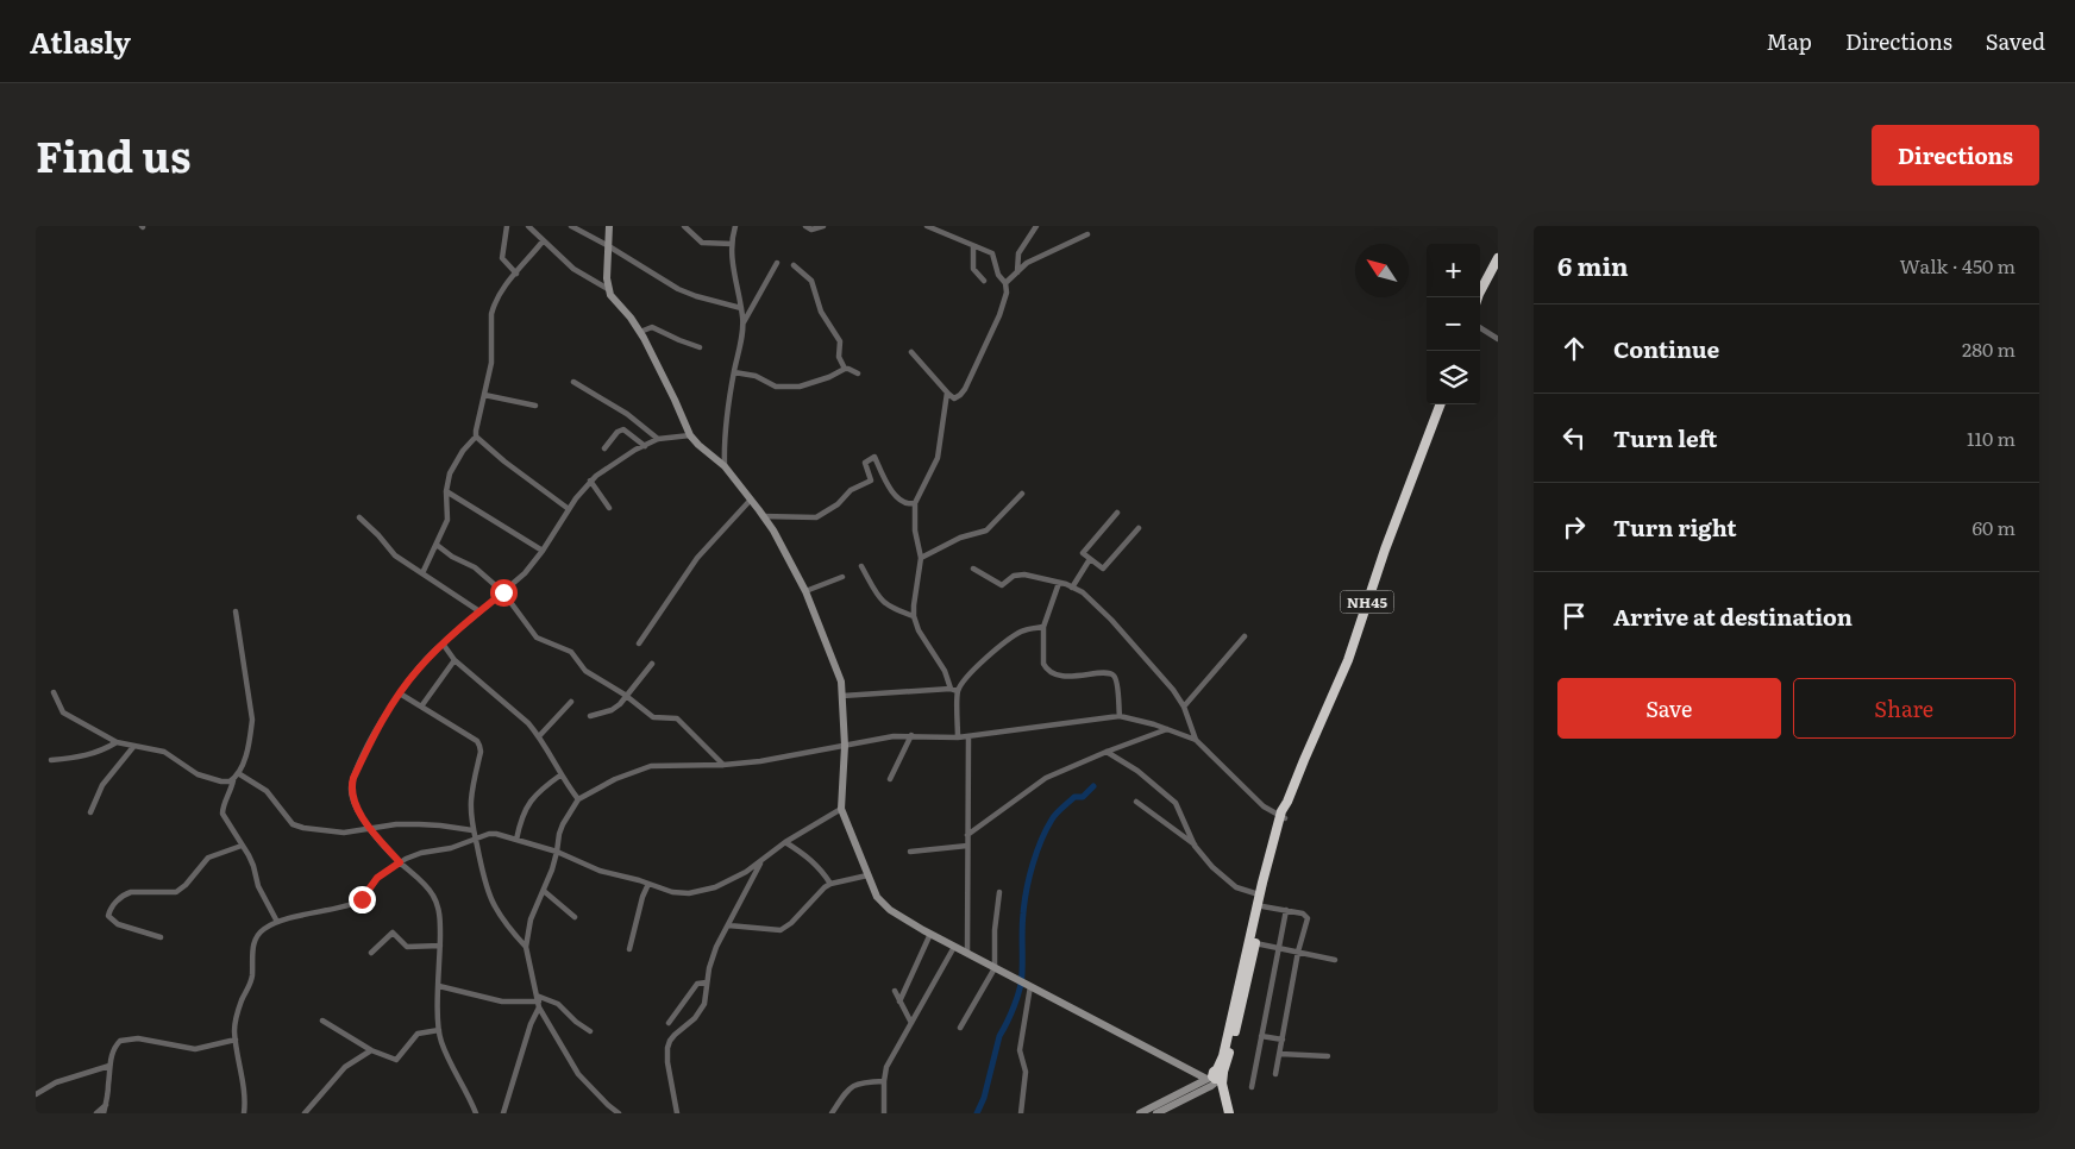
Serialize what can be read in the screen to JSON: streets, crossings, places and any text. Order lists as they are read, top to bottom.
{
  "streets": {
    "highway": ["NH45"]
  },
  "north": "top left",
  "page": {
    "header": "Atlasly",
    "nav": ["Map", "Directions", "Saved"],
    "title": "Find us",
    "buttons": [
      "Directions",
      ["Save", "Share"]
    ],
    "heading": ["6 min", "Walk · 450 m"],
    "map_buttons": ["+", "−"],
    "list": [
      ["Continue", "280 m"],
      ["Turn left", "110 m"],
      ["Turn right", "60 m"],
      "Arrive at destination"
    ]
  }
}
